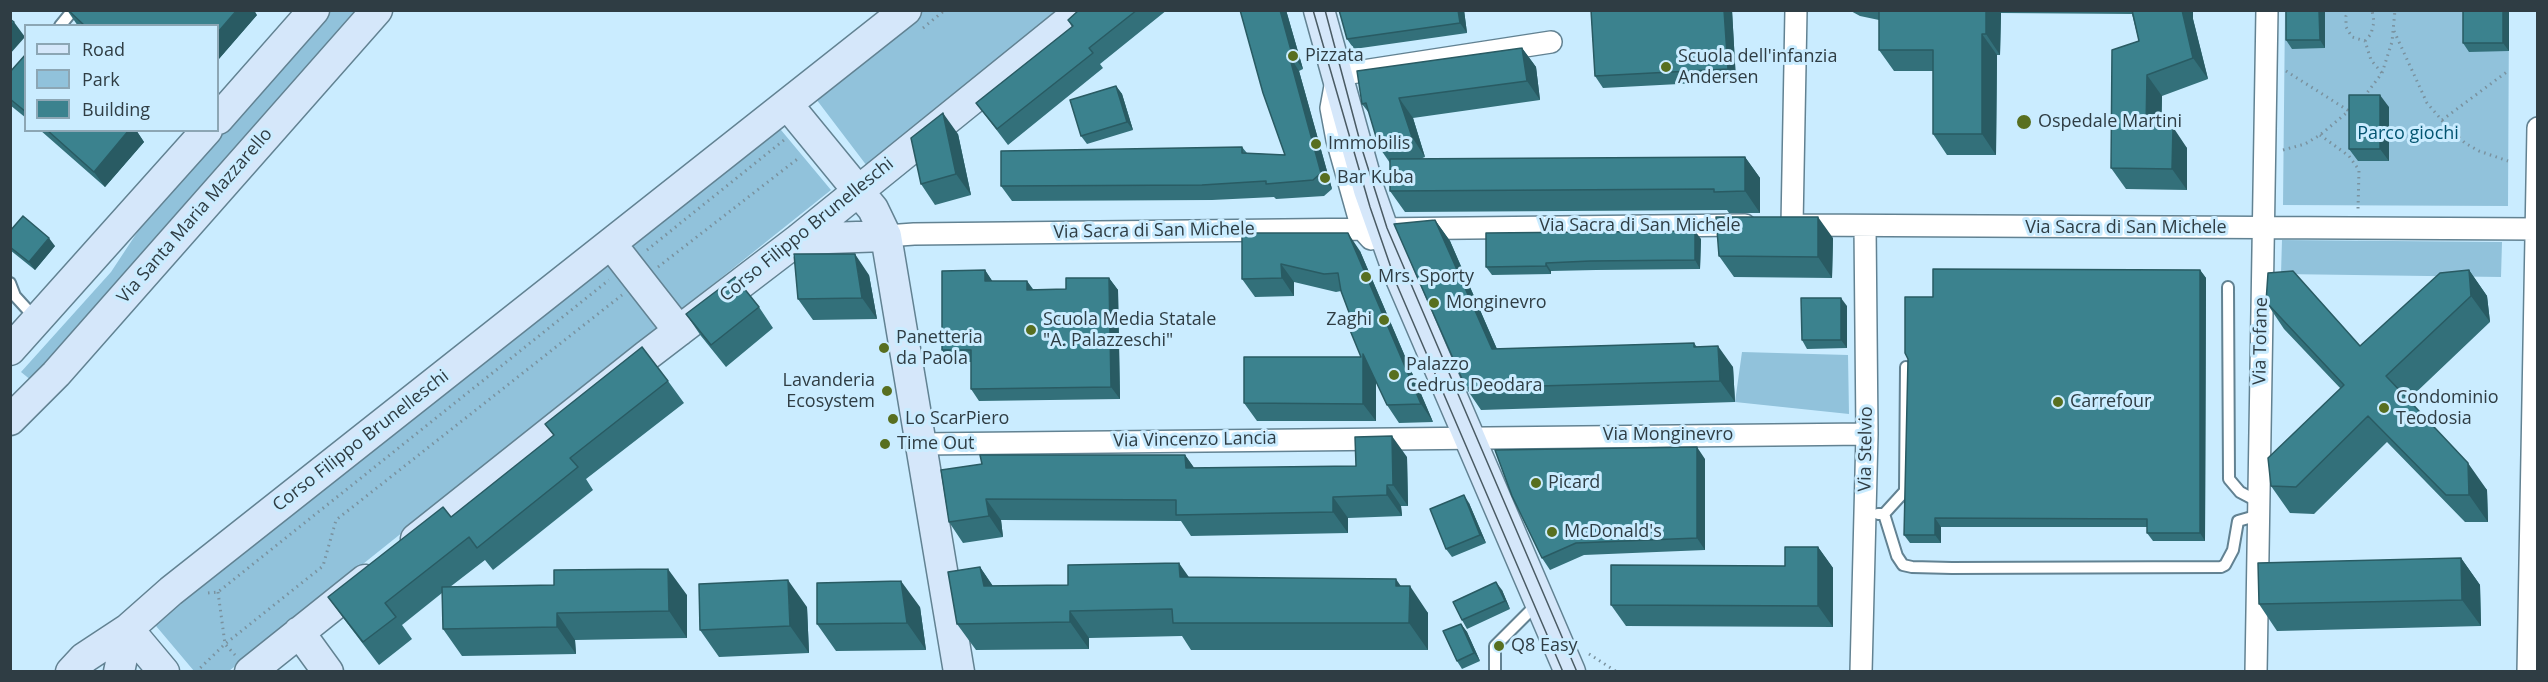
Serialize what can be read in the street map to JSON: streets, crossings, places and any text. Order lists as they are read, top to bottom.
{
  "streets": {
    "street": [
      "Via Santa Maria Mazzarello",
      "Via Sacra di San Michele",
      "Corso Filippo Brunelleschi",
      "Via Tofane",
      "Via Monginevro",
      "Via Vincenzo Lancia",
      "Via Stelvio"
    ]
  },
  "crossings": [
    ["Via Sacra di San Michele", "Via Tofane"],
    ["Via Sacra di San Michele", "Via Stelvio"],
    ["Via Monginevro", "Via Vincenzo Lancia"],
    ["Via Monginevro", "Via Stelvio"]
  ],
  "parks": ["Parco giochi"],
  "places": [
    "Pizzata",
    "Scuola dell'infanzia Andersen",
    "Ospedale Martini",
    "Immobilis",
    "Bar Kuba",
    "Mrs. Sporty",
    "Monginevro",
    "Zaghi",
    "Scuola Media Statale \"A. Palazzeschi\"",
    "Panetteria da Paola",
    "Palazzo Cedrus Deodara",
    "Lavanderia Ecosystem",
    "Carrefour",
    "Condominio Teodosia",
    "Lo ScarPiero",
    "Time Out",
    "Picard",
    "McDonald's",
    "Q8 Easy"
  ],
  "legend": ["Road", "Park", "Building"]
}
